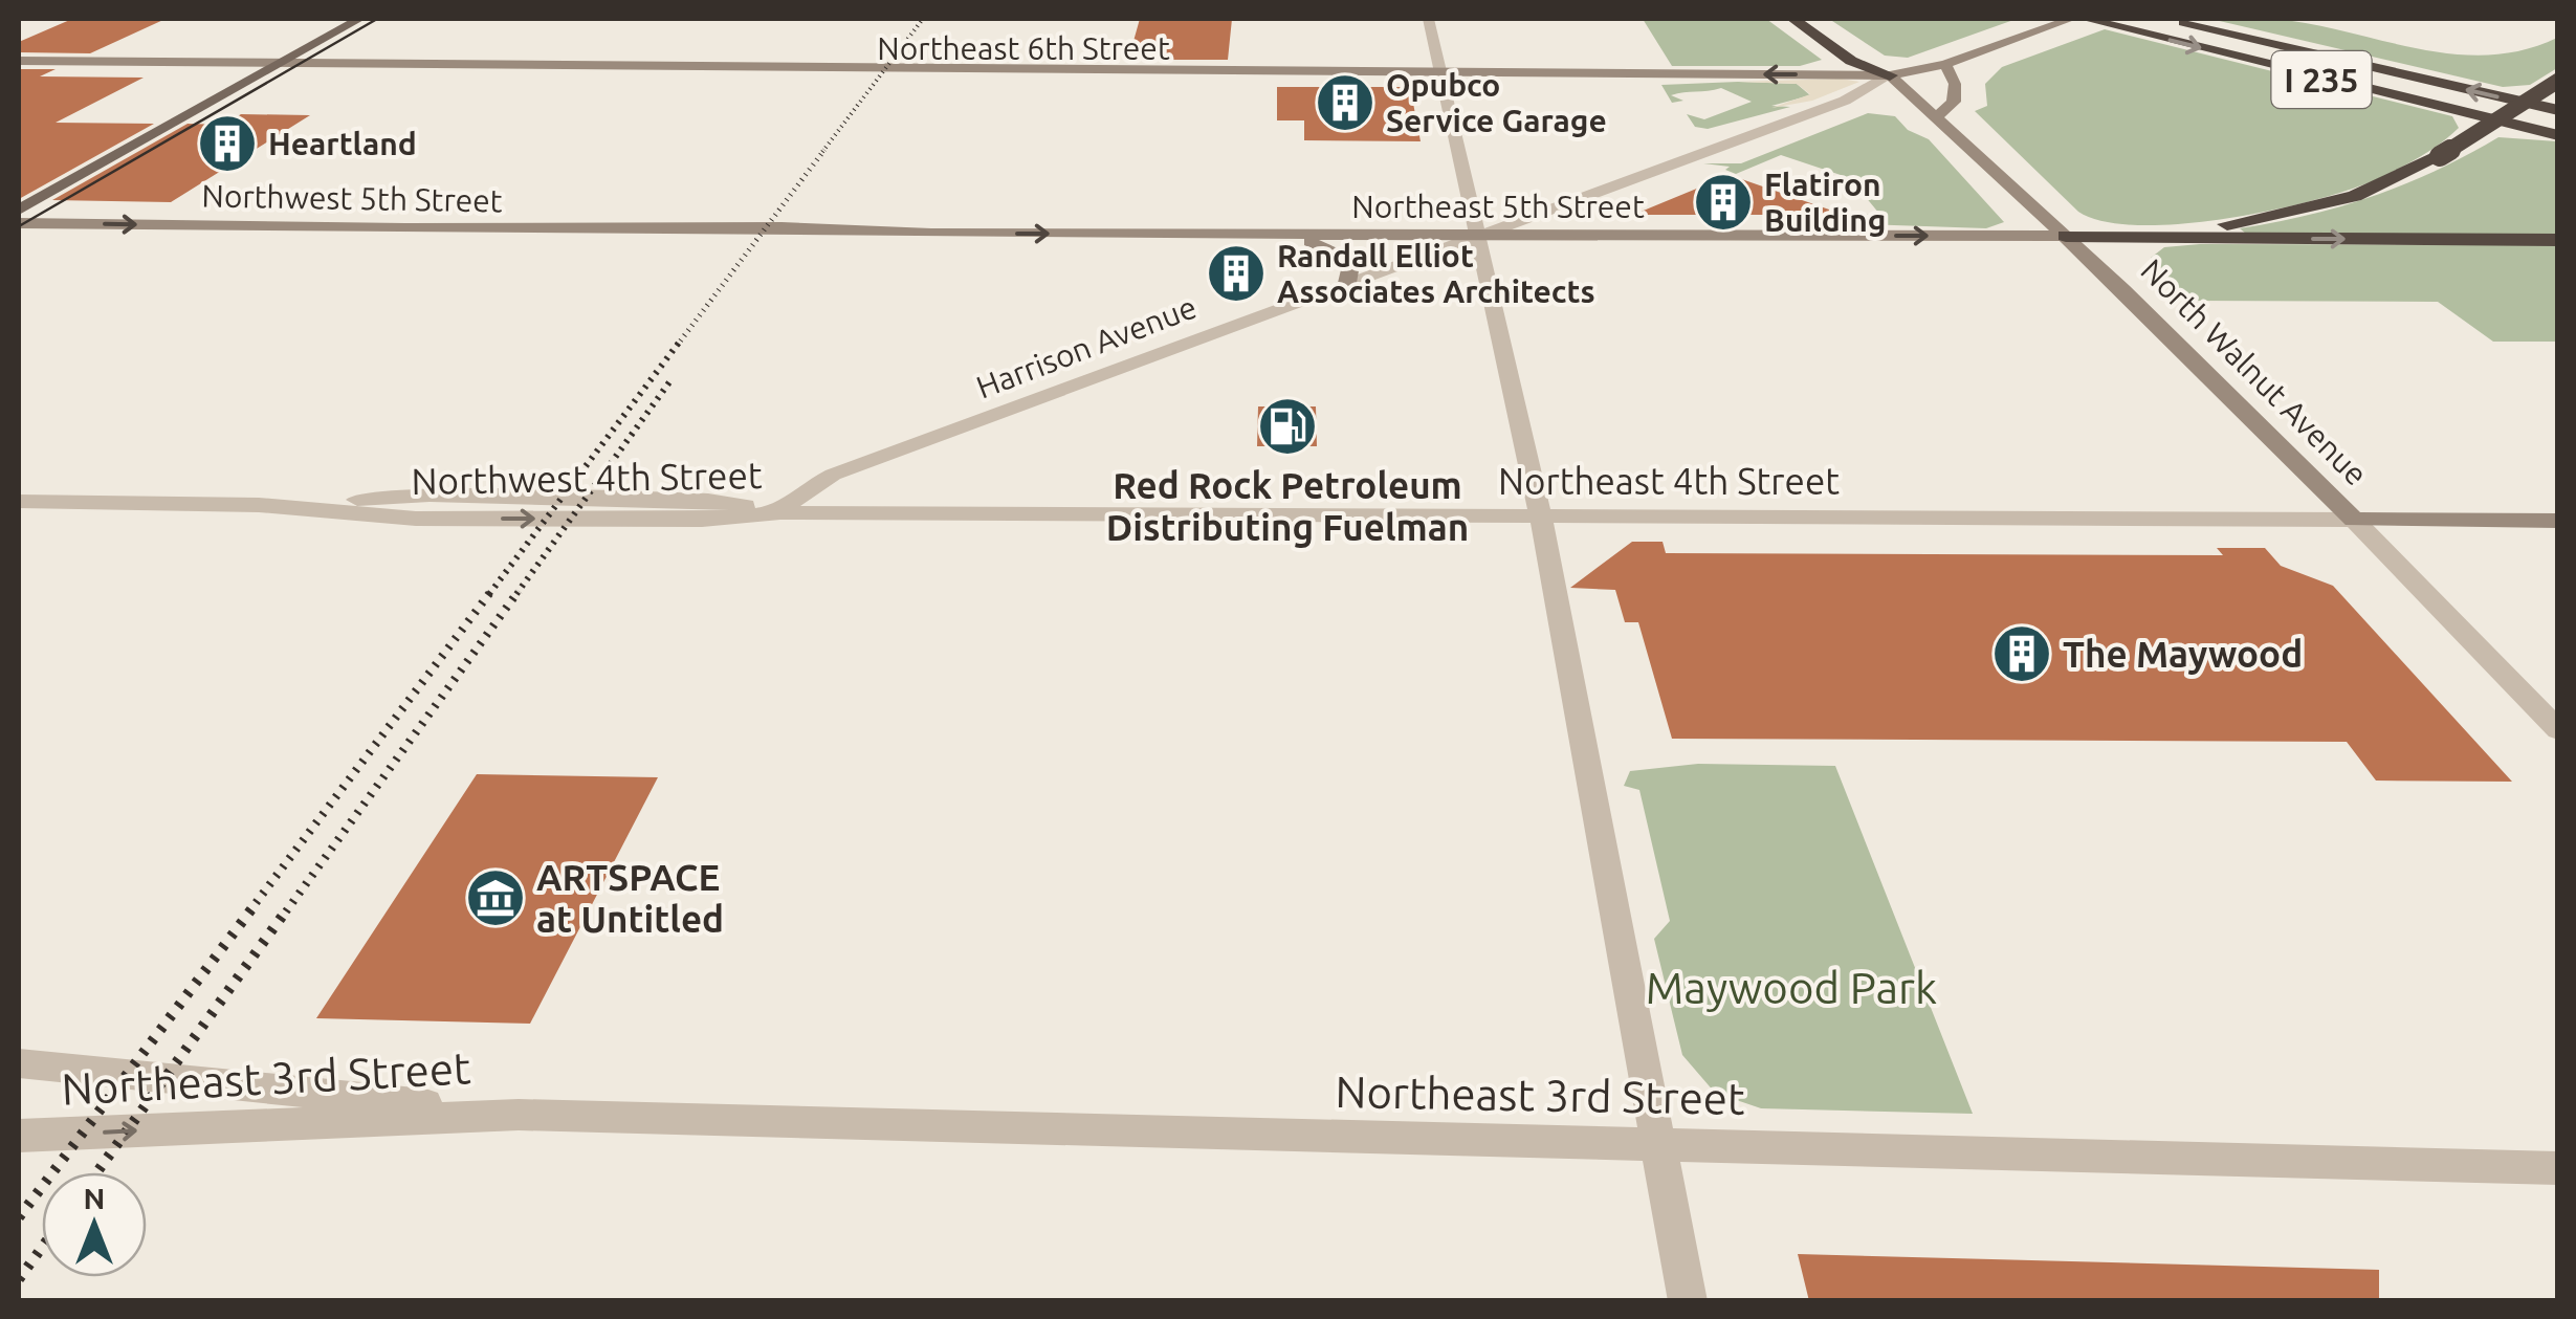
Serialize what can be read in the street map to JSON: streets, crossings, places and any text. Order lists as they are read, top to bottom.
{
  "streets": {
    "highway": ["I 235"],
    "main road": [
      "Northeast 6th Street",
      "Northwest 5th Street",
      "Northeast 5th Street",
      "Harrison Avenue",
      "North Walnut Avenue",
      "Northeast 4th Street"
    ],
    "street": ["Northwest 4th Street", "Northeast 3rd Street"]
  },
  "crossings": [
    ["Northeast 6th Street", "Harrison Avenue"],
    ["Northeast 6th Street", "North Walnut Avenue"],
    ["Northwest 5th Street", "Northeast 5th Street"],
    ["Northeast 5th Street", "Harrison Avenue"],
    ["Northeast 5th Street", "North Walnut Avenue"],
    ["Harrison Avenue", "North Walnut Avenue"],
    ["Harrison Avenue", "Northwest 4th Street"],
    ["Harrison Avenue", "Northeast 4th Street"],
    ["North Walnut Avenue", "Northeast 4th Street"],
    ["Northwest 4th Street", "Northeast 4th Street"]
  ],
  "one_way": ["Northwest 5th Street", "Northeast 5th Street"],
  "parks": ["Maywood Park"],
  "places": {
    "building": [
      "Opubco Service Garage",
      "Heartland",
      "Flatiron Building",
      "Randall Elliot Associates Architects",
      "The Maywood"
    ],
    "fuel station": ["Red Rock Petroleum Distributing Fuelman"],
    "museum": ["ARTSPACE at Untitled"]
  },
  "north": "top"
}
